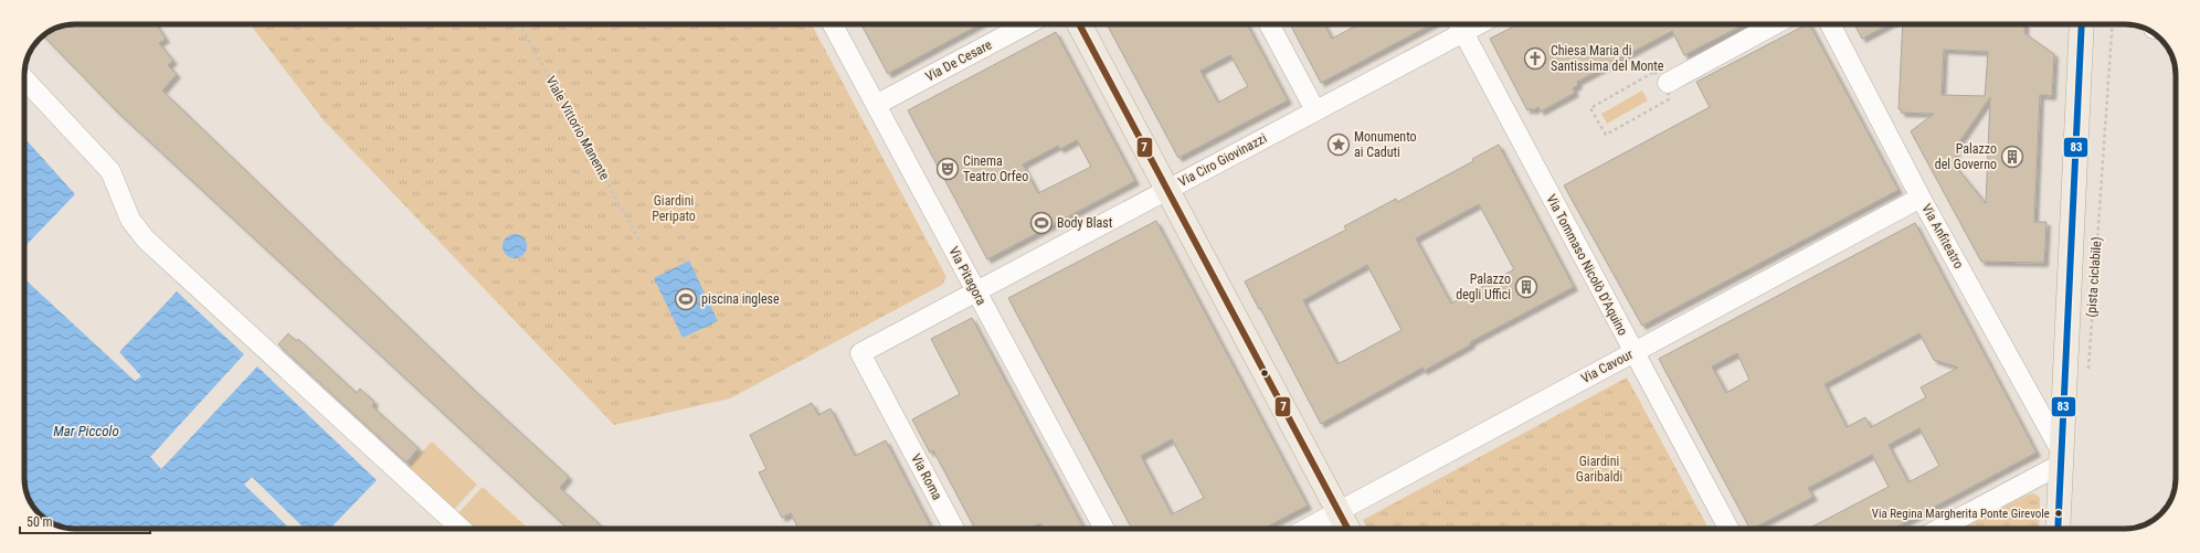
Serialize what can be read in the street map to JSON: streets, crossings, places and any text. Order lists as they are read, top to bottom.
{
  "streets": {
    "street": [
      "Via De Cesare",
      "Via Ciro Giovinazzi",
      "Via Anfiteatro",
      "Via Tommaso Nicolò D'Aquino",
      "Via Pitagora",
      "Via Cavour",
      "Via Roma"
    ],
    "path": ["Viale Vittorio Manente", "(pista ciclabile)"]
  },
  "crossings": [
    ["Via De Cesare", "Via Pitagora"],
    ["Via Ciro Giovinazzi", "Via Tommaso Nicolò D'Aquino"],
    ["Via Ciro Giovinazzi", "Via Pitagora"],
    ["Via Ciro Giovinazzi", "Via Roma"],
    ["Via Anfiteatro", "Via Cavour"],
    ["Via Tommaso Nicolò D'Aquino", "Via Cavour"]
  ],
  "water": ["Mar Piccolo"],
  "parks": ["Giardini Peripato", "Giardini Garibaldi"],
  "places": {
    "church": ["Chiesa Maria di Santissima del Monte"],
    "place": ["Monumento ai Caduti"],
    "building": ["Palazzo del Governo", "Palazzo degli Uffici"],
    "theatre": ["Cinema Teatro Orfeo"],
    "sports": ["Body Blast", "piscina inglese"],
    "other": ["Via Regina Margherita Ponte Girevole"]
  },
  "lines": ["transit line 7", "transit line 83"],
  "scale_bar": "50 m"
}
